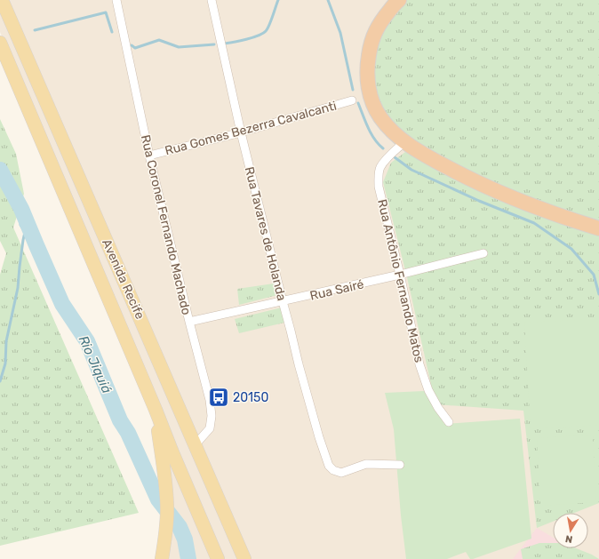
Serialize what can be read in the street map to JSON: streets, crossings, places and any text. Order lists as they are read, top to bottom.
{
  "streets": {
    "main road": ["Avenida Recife"],
    "street": [
      "Rua Gomes Bezerra Cavalcanti",
      "Rua Coronel Fernando Machado",
      "Rua Tavares de Holanda",
      "Rua Antônio Fernando Matos",
      "Rua Sairé"
    ]
  },
  "crossings": [
    ["Rua Gomes Bezerra Cavalcanti", "Rua Coronel Fernando Machado"],
    ["Rua Gomes Bezerra Cavalcanti", "Rua Tavares de Holanda"],
    ["Rua Coronel Fernando Machado", "Avenida Recife"],
    ["Rua Coronel Fernando Machado", "Rua Sairé"],
    ["Rua Tavares de Holanda", "Rua Sairé"],
    ["Rua Antônio Fernando Matos", "Rua Sairé"]
  ],
  "water": ["Rio Jiquiá"],
  "places": {
    "bus stop": ["20150"]
  },
  "north": "bottom"
}
